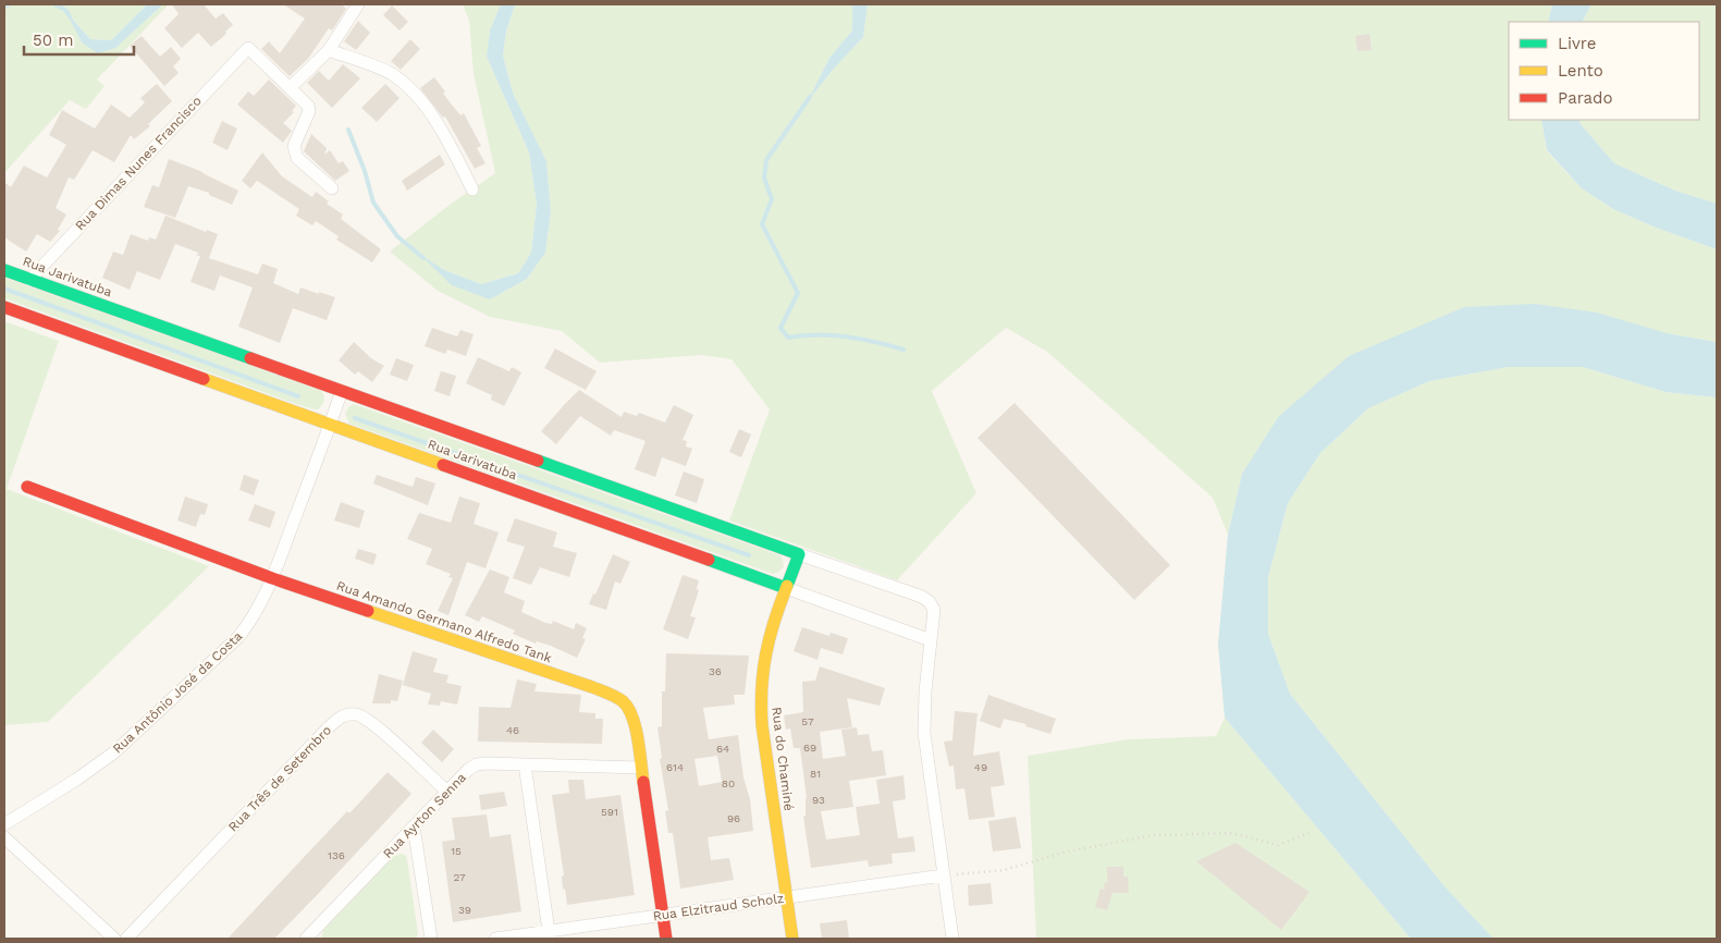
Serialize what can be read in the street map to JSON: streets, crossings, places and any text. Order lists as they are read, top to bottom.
{
  "streets": {
    "street": [
      "Rua Dimas Nunes Francisco",
      "Rua Jarivatuba",
      "Rua Amando Germano Alfredo Tank",
      "Rua Antônio José da Costa",
      "Rua do Chaminé",
      "Rua Três de Setembro",
      "Rua Ayrton Senna",
      "Rua Elzitraud Scholz"
    ]
  },
  "crossings": [
    ["Rua Dimas Nunes Francisco", "Rua Jarivatuba"],
    ["Rua Jarivatuba", "Rua Antônio José da Costa"],
    ["Rua Jarivatuba", "Rua do Chaminé"],
    ["Rua Amando Germano Alfredo Tank", "Rua Antônio José da Costa"],
    ["Rua Amando Germano Alfredo Tank", "Rua Ayrton Senna"],
    ["Rua Amando Germano Alfredo Tank", "Rua Elzitraud Scholz"],
    ["Rua do Chaminé", "Rua Elzitraud Scholz"],
    ["Rua Três de Setembro", "Rua Ayrton Senna"]
  ],
  "house_numbers": [
    "36",
    "57",
    "46",
    "69",
    "64",
    "614",
    "49",
    "81",
    "80",
    "93",
    "591",
    "96",
    "15",
    "136",
    "27",
    "39"
  ],
  "legend": ["Livre", "Lento", "Parado"],
  "scale_bar": "50 m"
}
